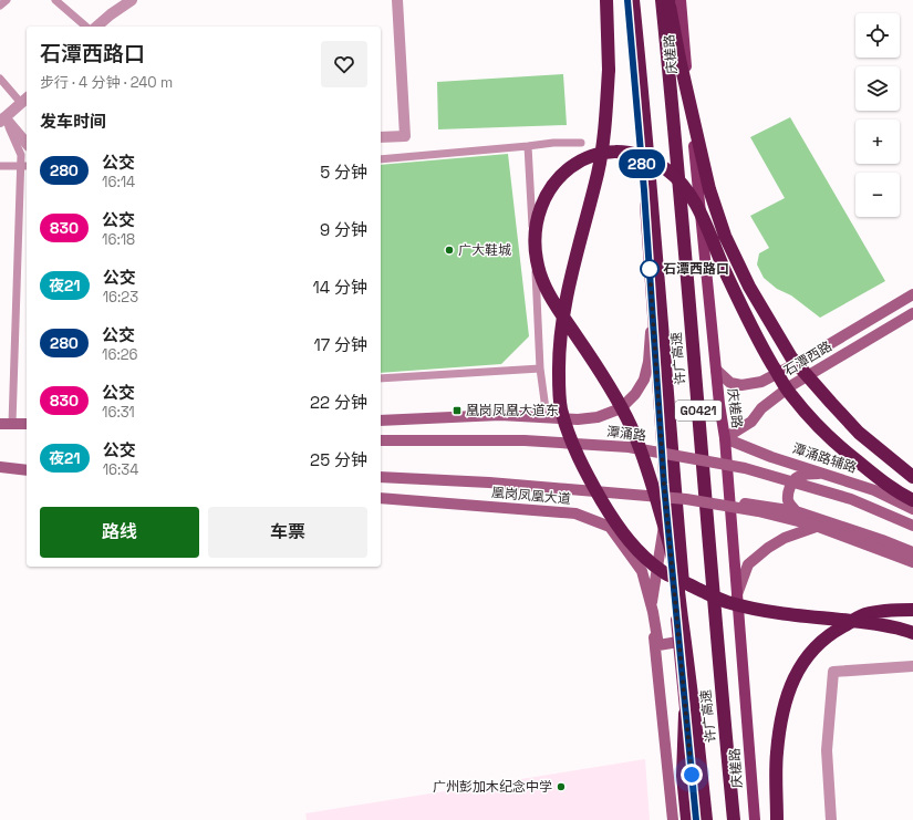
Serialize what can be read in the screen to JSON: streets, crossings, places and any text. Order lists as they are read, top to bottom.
{
  "streets": {
    "highway": ["许广高速", "G0421"],
    "main road": ["庆槎路"],
    "street": [
      "石潭西路",
      "潭涌路",
      "潭涌路辅路",
      "凰岗凤凰大道"
    ]
  },
  "crossings": [
    ["庆槎路", "石潭西路"],
    ["庆槎路", "潭涌路辅路"],
    ["石潭西路", "潭涌路辅路"]
  ],
  "places": {
    "other": ["广大鞋城", "石潭西路口", "广州彭加木纪念中学"],
    "transit": ["凰岗凤凰大道东"]
  },
  "lines": ["bus line 280"],
  "page": {
    "on_map": "280",
    "map_buttons": ["+", "−"],
    "heading": [
      ["石潭西路口", "步行 · 4 分钟 · 240 m"],
      "发车时间"
    ],
    "list": [
      {
        "mark": "280",
        "name": "公交",
        "note": "16:14",
        "value": "5 分钟"
      },
      {
        "mark": "830",
        "name": "公交",
        "note": "16:18",
        "value": "9 分钟"
      },
      {
        "mark": "夜21",
        "name": "公交",
        "note": "16:23",
        "value": "14 分钟"
      },
      {
        "mark": "280",
        "name": "公交",
        "note": "16:26",
        "value": "17 分钟"
      },
      {
        "mark": "830",
        "name": "公交",
        "note": "16:31",
        "value": "22 分钟"
      },
      {
        "mark": "夜21",
        "name": "公交",
        "note": "16:34",
        "value": "25 分钟"
      }
    ],
    "buttons": ["路线", "车票"]
  }
}
